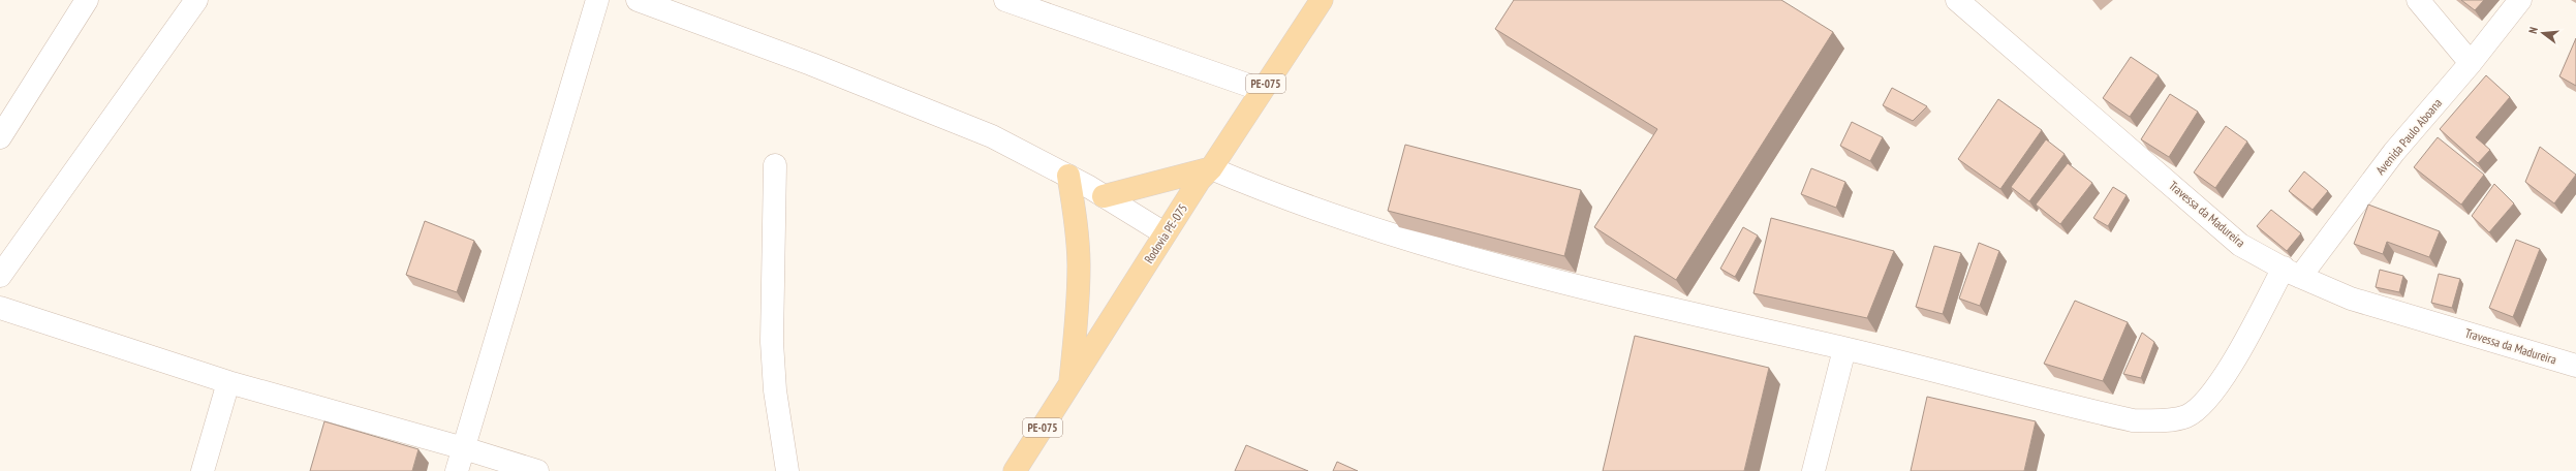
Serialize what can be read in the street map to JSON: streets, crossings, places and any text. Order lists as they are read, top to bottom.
{
  "streets": {
    "main road": ["PE-075", "Rodovia PE-075"],
    "street": ["Avenida Paulo Aboana", "Travessa da Madureira"]
  },
  "crossings": [
    ["Avenida Paulo Aboana", "Travessa da Madureira"],
    ["Avenida Paulo Aboana", "Rodovia PE-075"]
  ],
  "north": "left"
}
